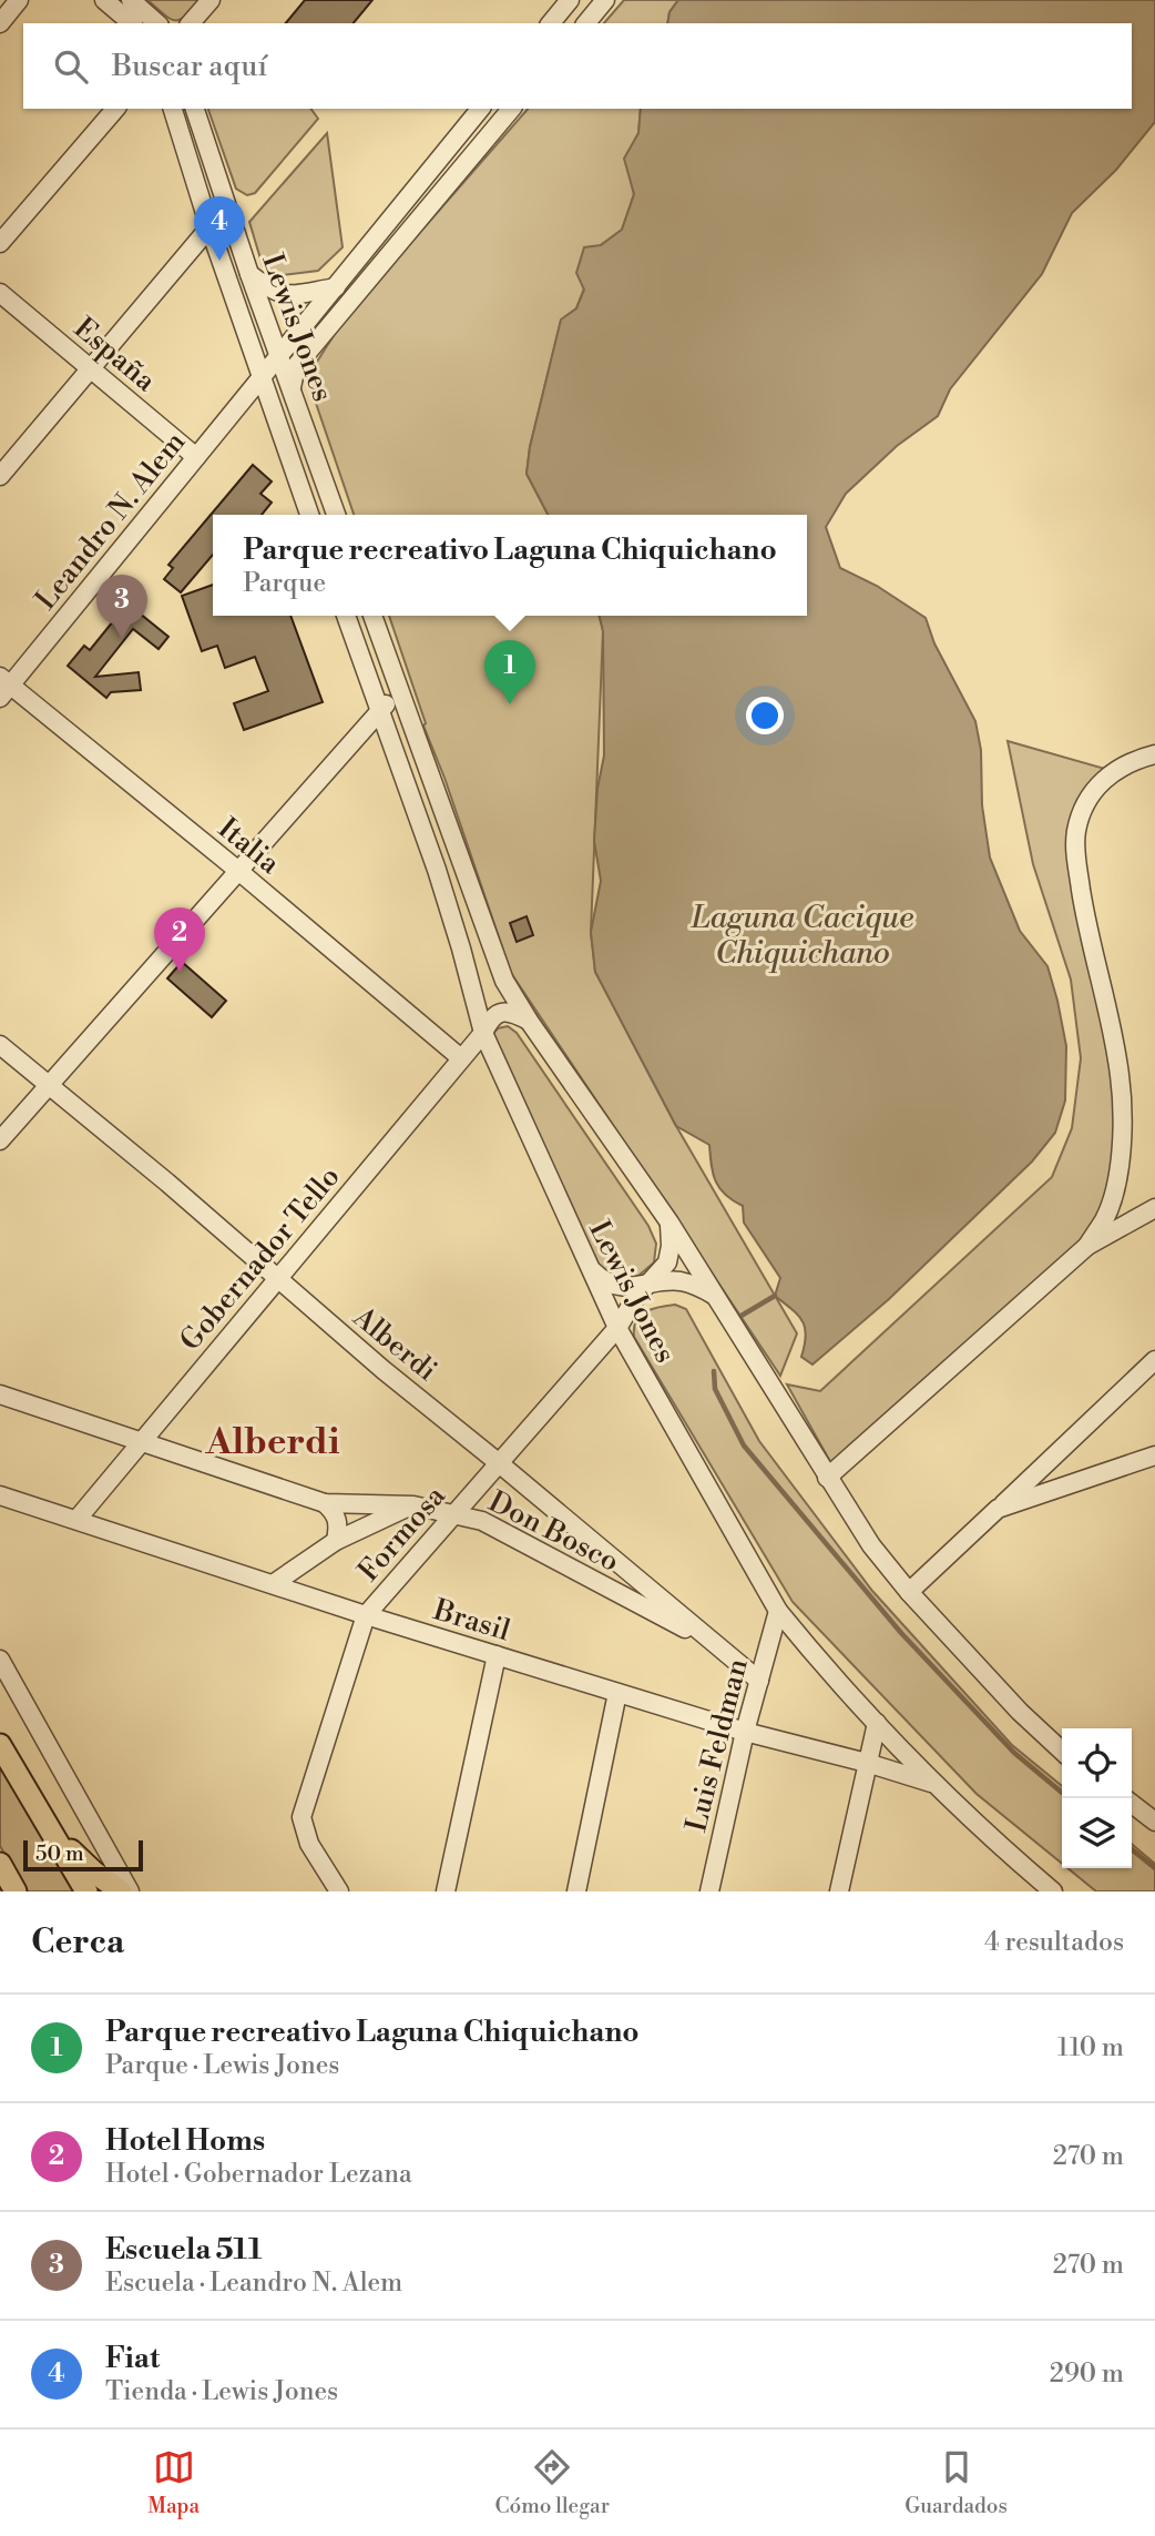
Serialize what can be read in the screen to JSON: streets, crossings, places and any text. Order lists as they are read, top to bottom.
{
  "streets": {
    "street": [
      "Lewis Jones",
      "España",
      "Leandro N. Alem",
      "Italia",
      "Gobernador Tello",
      "Alberdi",
      "Don Bosco",
      "Formosa",
      "Brasil",
      "Luis Feldman"
    ]
  },
  "crossings": [
    ["Lewis Jones", "Leandro N. Alem"],
    ["Lewis Jones", "Gobernador Tello"],
    ["Lewis Jones", "Formosa"],
    ["Lewis Jones", "Brasil"],
    ["Lewis Jones", "Luis Feldman"],
    ["España", "Leandro N. Alem"],
    ["Leandro N. Alem", "Italia"],
    ["Italia", "Gobernador Tello"],
    ["Gobernador Tello", "Alberdi"],
    ["Gobernador Tello", "Don Bosco"],
    ["Gobernador Tello", "Brasil"],
    ["Alberdi", "Don Bosco"],
    ["Alberdi", "Formosa"],
    ["Alberdi", "Luis Feldman"],
    ["Don Bosco", "Formosa"],
    ["Formosa", "Brasil"],
    ["Brasil", "Luis Feldman"]
  ],
  "districts": ["Alberdi"],
  "water": ["Laguna Cacique Chiquichano"],
  "scale_bar": "50 m",
  "page": {
    "search": "Buscar aquí",
    "pins": [
      "4",
      "3",
      "1",
      "2"
    ],
    "popup": ["Parque recreativo Laguna Chiquichano", "Parque"],
    "scale": "50 m",
    "heading": ["Cerca", "4 resultados"],
    "list": [
      {
        "mark": "1",
        "name": "Parque recreativo Laguna Chiquichano",
        "note": "Parque · Lewis Jones",
        "value": "110 m"
      },
      {
        "mark": "2",
        "name": "Hotel Homs",
        "note": "Hotel · Gobernador Lezana",
        "value": "270 m"
      },
      {
        "mark": "3",
        "name": "Escuela 511",
        "note": "Escuela · Leandro N. Alem",
        "value": "270 m"
      },
      {
        "mark": "4",
        "name": "Fiat",
        "note": "Tienda · Lewis Jones",
        "value": "290 m"
      }
    ],
    "nav": ["Mapa", "Cómo llegar", "Guardados"]
  }
}
